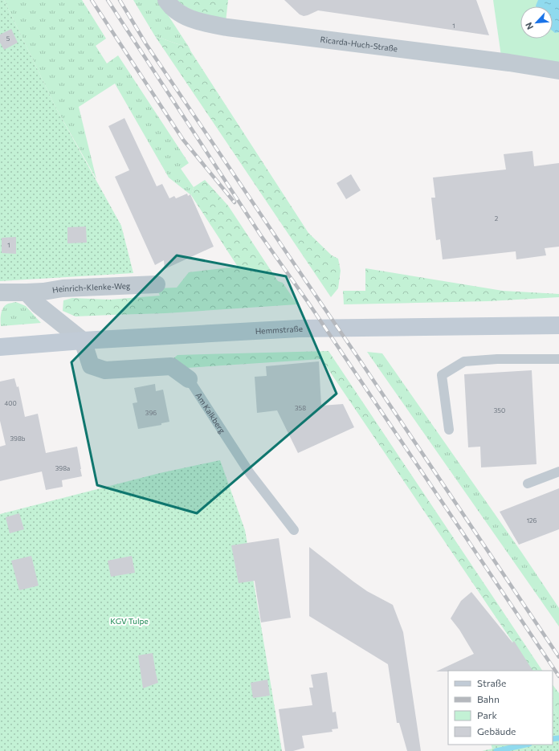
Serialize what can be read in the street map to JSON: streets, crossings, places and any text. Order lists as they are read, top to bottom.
{
  "streets": {
    "street": [
      "Ricarda-Huch-Straße",
      "Heinrich-Klenke-Weg",
      "Hemmstraße",
      "Am Kalkberg"
    ]
  },
  "crossings": [
    ["Hemmstraße", "Am Kalkberg"]
  ],
  "parks": ["KGV Tulpe"],
  "house_numbers": [
    "1",
    "5",
    "2",
    "1",
    "400",
    "358",
    "350",
    "396",
    "398b",
    "398a",
    "126"
  ],
  "legend": [
    "Straße",
    "Bahn",
    "Park",
    "Gebäude"
  ],
  "north": "bottom left"
}
